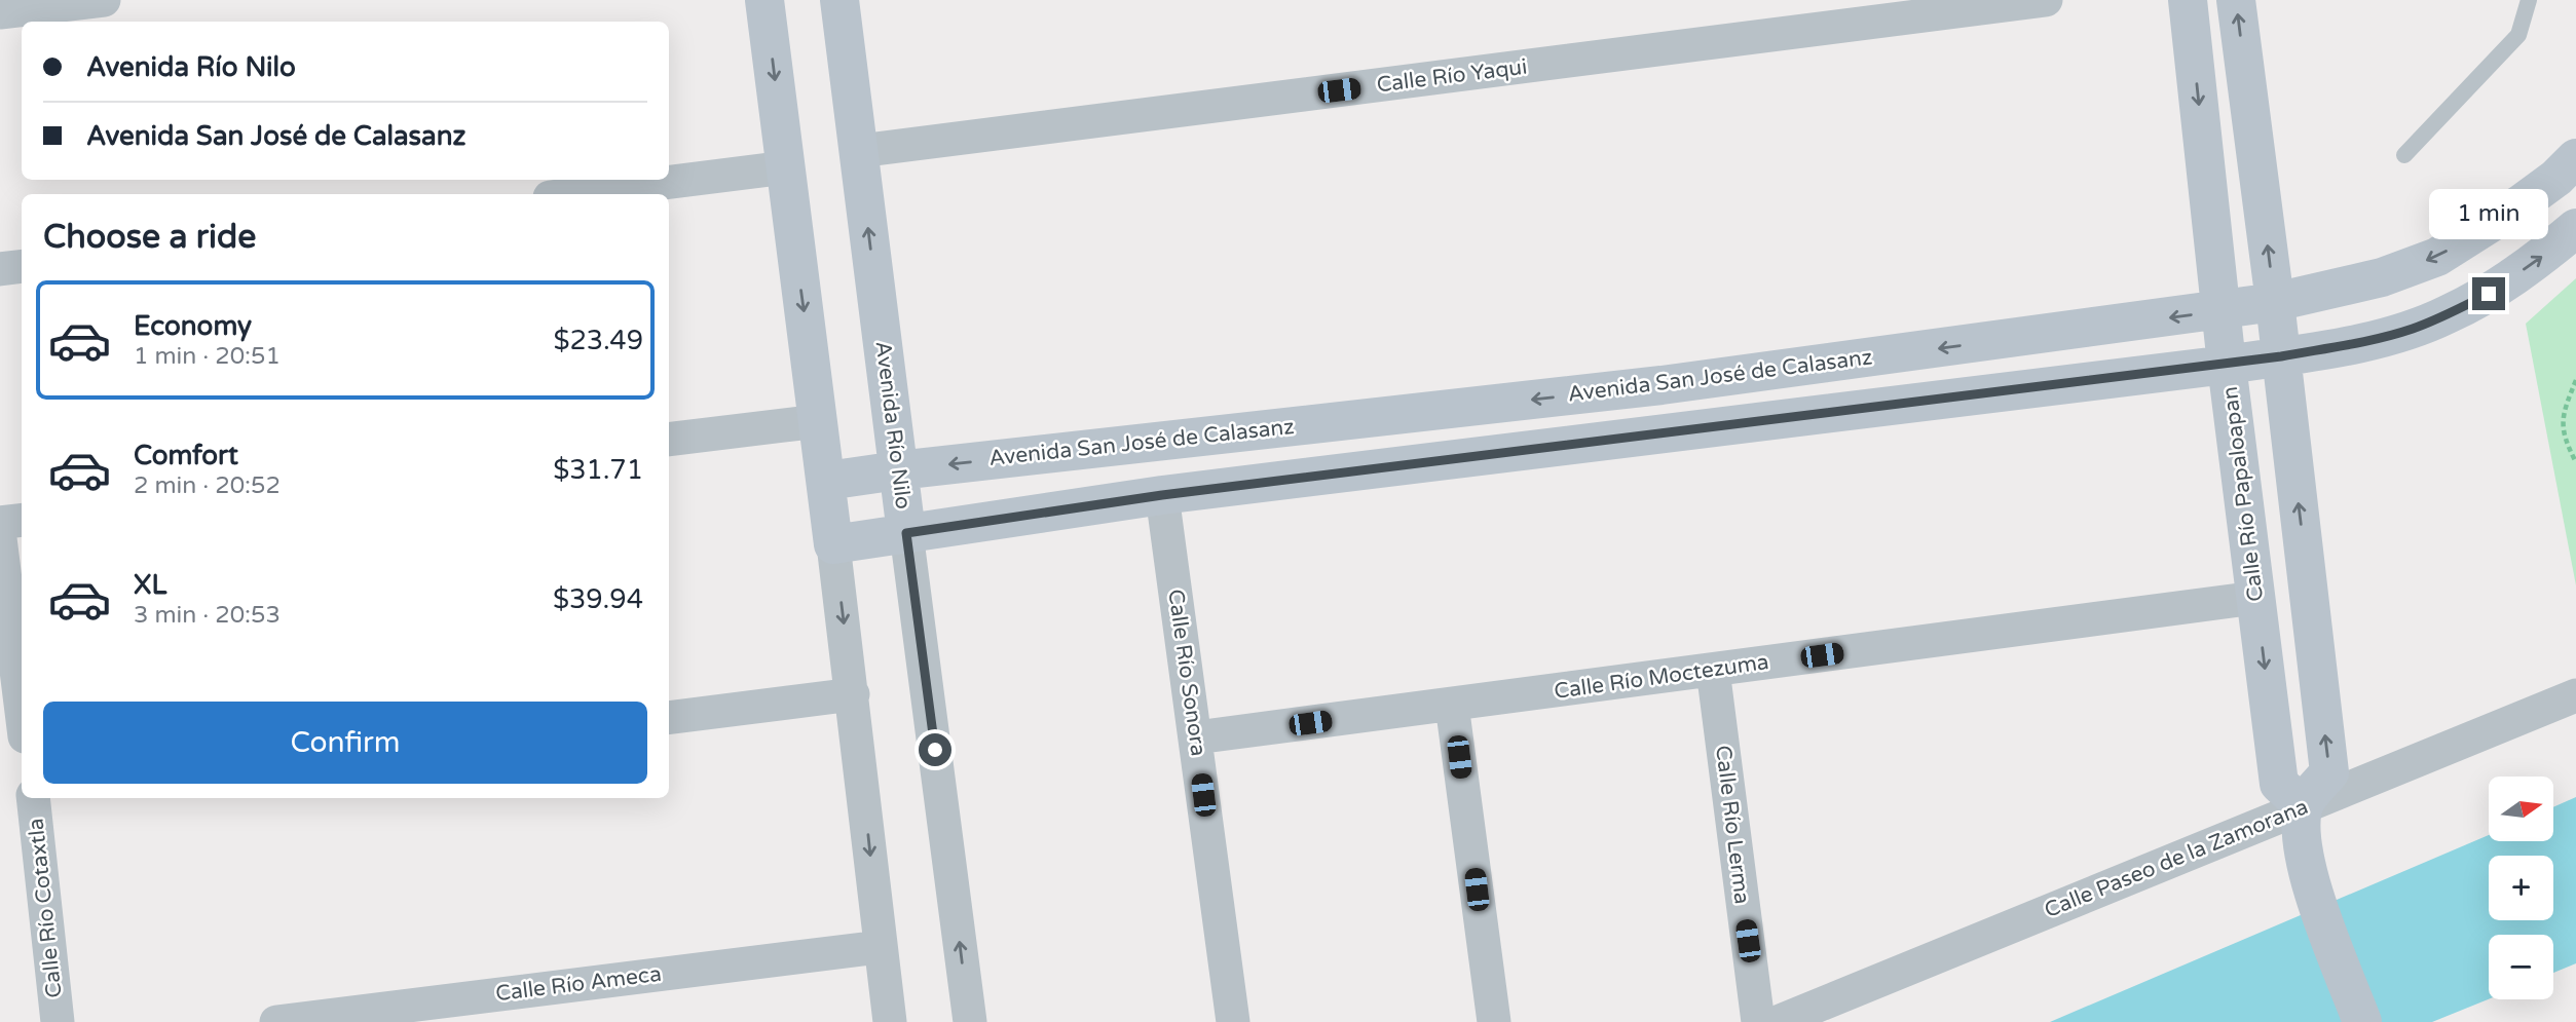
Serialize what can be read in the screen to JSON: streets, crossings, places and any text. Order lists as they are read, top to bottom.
{
  "streets": {
    "street": [
      "Calle Río Yaqui",
      "Avenida San José de Calasanz",
      "Avenida Río Nilo",
      "Calle Río Papaloapan",
      "Calle Río Sonora",
      "Calle Río Moctezuma",
      "Calle Río Lerma",
      "Calle Paseo de la Zamorana",
      "Calle Río Cotaxtla",
      "Calle Río Ameca"
    ]
  },
  "crossings": [
    ["Calle Río Yaqui", "Avenida Río Nilo"],
    ["Avenida San José de Calasanz", "Avenida Río Nilo"],
    ["Avenida San José de Calasanz", "Calle Río Papaloapan"],
    ["Calle Río Papaloapan", "Calle Río Moctezuma"],
    ["Calle Río Papaloapan", "Calle Paseo de la Zamorana"],
    ["Calle Río Sonora", "Calle Río Moctezuma"],
    ["Calle Río Moctezuma", "Calle Río Lerma"]
  ],
  "north": "right",
  "page": {
    "banner": ["Avenida Río Nilo", "Avenida San José de Calasanz"],
    "bubble": "1 min",
    "heading": "Choose a ride",
    "list": [
      {
        "name": "Economy",
        "note": "1 min · 20:51",
        "value": "$23.49"
      },
      {
        "name": "Comfort",
        "note": "2 min · 20:52",
        "value": "$31.71"
      },
      {
        "name": "XL",
        "note": "3 min · 20:53",
        "value": "$39.94"
      }
    ],
    "buttons": "Confirm",
    "map_buttons": ["+", "−"]
  }
}
